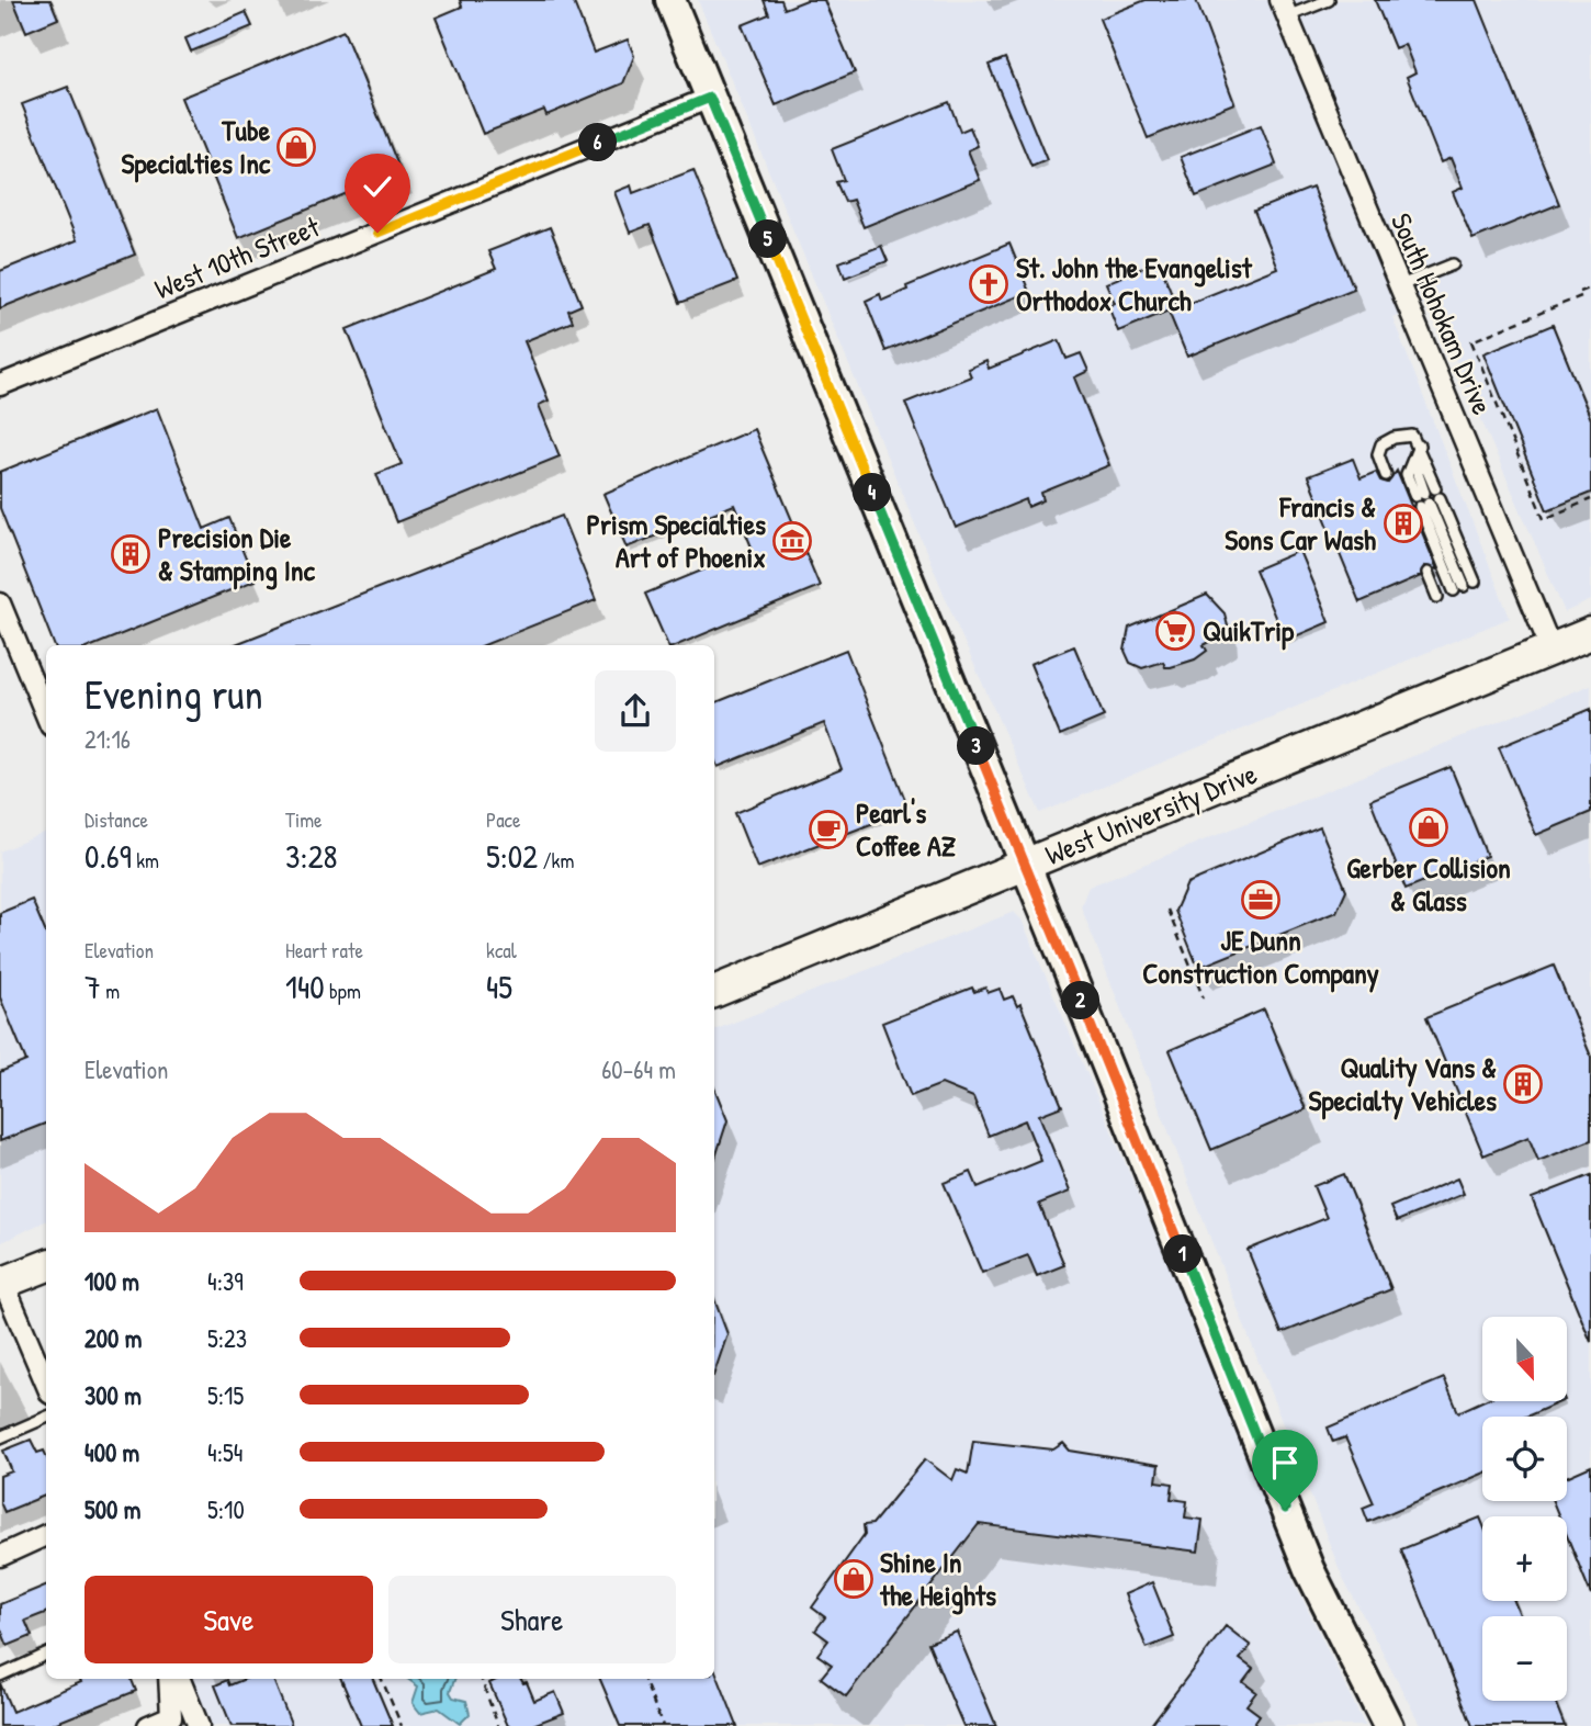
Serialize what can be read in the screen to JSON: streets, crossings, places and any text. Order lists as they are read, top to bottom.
{
  "streets": {
    "main road": ["West University Drive"],
    "street": ["West 10th Street", "South Hohokam Drive"]
  },
  "crossings": [
    ["South Hohokam Drive", "West University Drive"]
  ],
  "places": {
    "shop": ["Tube Specialties Inc", "Gerber Collision & Glass", "Shine In the Heights"],
    "church": ["St. John the Evangelist Orthodox Church"],
    "building": ["Francis & Sons Car Wash", "Precision Die & Stamping Inc", "Quality Vans & Specialty Vehicles"],
    "museum": ["Prism Specialties Art of Phoenix"],
    "supermarket": ["QuikTrip"],
    "cafe": ["Pearl's Coffee AZ"],
    "office": ["JE Dunn Construction Company"]
  },
  "north": "bottom",
  "page": {
    "pins": [
      "6",
      "5",
      "4",
      "3",
      "2",
      "1"
    ],
    "heading": ["Evening run", "21:16"],
    "stats": [
      ["Distance", "0.69 km"],
      ["Time", "3:28"],
      ["Pace", "5:02 /km"],
      ["Elevation", "7 m"],
      ["Heart rate", "140 bpm"],
      ["kcal", "45"]
    ],
    "chart": ["Elevation", "60–64 m"],
    "list": [
      {
        "name": "100 m",
        "note": "4:39"
      },
      {
        "name": "200 m",
        "note": "5:23"
      },
      {
        "name": "300 m",
        "note": "5:15"
      },
      {
        "name": "400 m",
        "note": "4:54"
      },
      {
        "name": "500 m",
        "note": "5:10"
      }
    ],
    "map_buttons": ["+", "−"],
    "buttons": ["Save", "Share"]
  }
}
